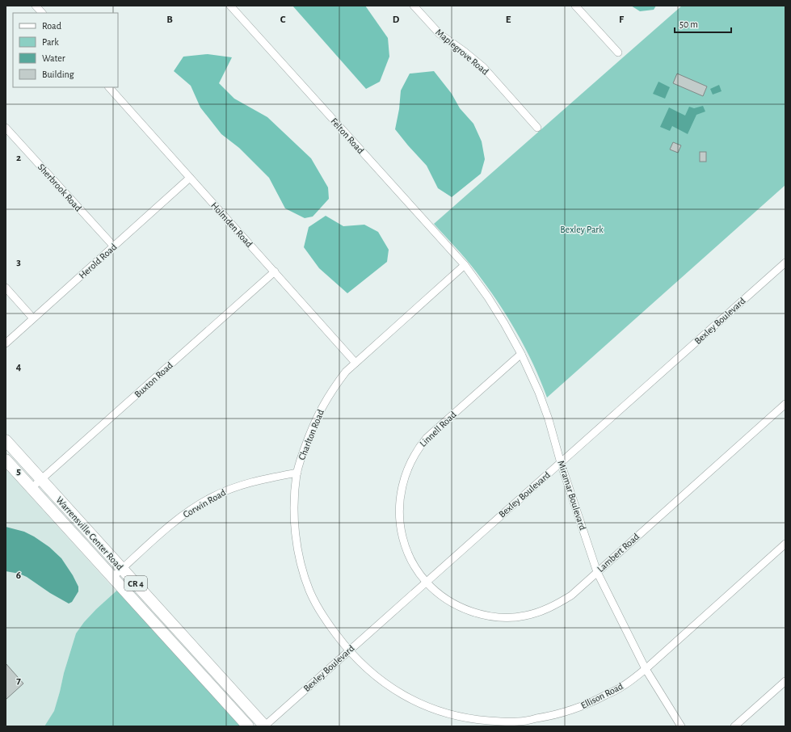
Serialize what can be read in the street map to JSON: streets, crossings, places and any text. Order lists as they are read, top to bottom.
{
  "streets": {
    "main road": ["Warrensville Center Road", "CR 4"],
    "street": [
      "Maplegrove Road",
      "Felton Road",
      "Sherbrook Road",
      "Holmden Road",
      "Herold Road",
      "Bexley Boulevard",
      "Buxton Road",
      "Linnell Road",
      "Charlton Road",
      "Miramar Boulevard",
      "Corwin Road",
      "Lambert Road",
      "Ellison Road"
    ]
  },
  "crossings": [
    ["Felton Road", "Charlton Road"],
    ["Felton Road", "Miramar Boulevard"],
    ["Sherbrook Road", "Herold Road"],
    ["Holmden Road", "Herold Road"],
    ["Holmden Road", "Buxton Road"],
    ["Holmden Road", "Charlton Road"],
    ["Bexley Boulevard", "Linnell Road"],
    ["Bexley Boulevard", "Charlton Road"],
    ["Bexley Boulevard", "Miramar Boulevard"],
    ["Bexley Boulevard", "Warrensville Center Road"],
    ["Bexley Boulevard", "Lambert Road"],
    ["Bexley Boulevard", "Ellison Road"],
    ["Buxton Road", "Warrensville Center Road"],
    ["Linnell Road", "Miramar Boulevard"],
    ["Linnell Road", "Lambert Road"],
    ["Charlton Road", "Miramar Boulevard"],
    ["Charlton Road", "Corwin Road"],
    ["Charlton Road", "Ellison Road"],
    ["Miramar Boulevard", "Lambert Road"],
    ["Miramar Boulevard", "Ellison Road"],
    ["Corwin Road", "Warrensville Center Road"]
  ],
  "parks": ["Bexley Park"],
  "legend": [
    "Road",
    "Park",
    "Water",
    "Building"
  ],
  "scale_bar": "50 m",
  "grid": {
    "columns": [
      "B",
      "C",
      "D",
      "E",
      "F"
    ],
    "rows": [
      "2",
      "3",
      "4",
      "5",
      "6",
      "7"
    ]
  }
}
